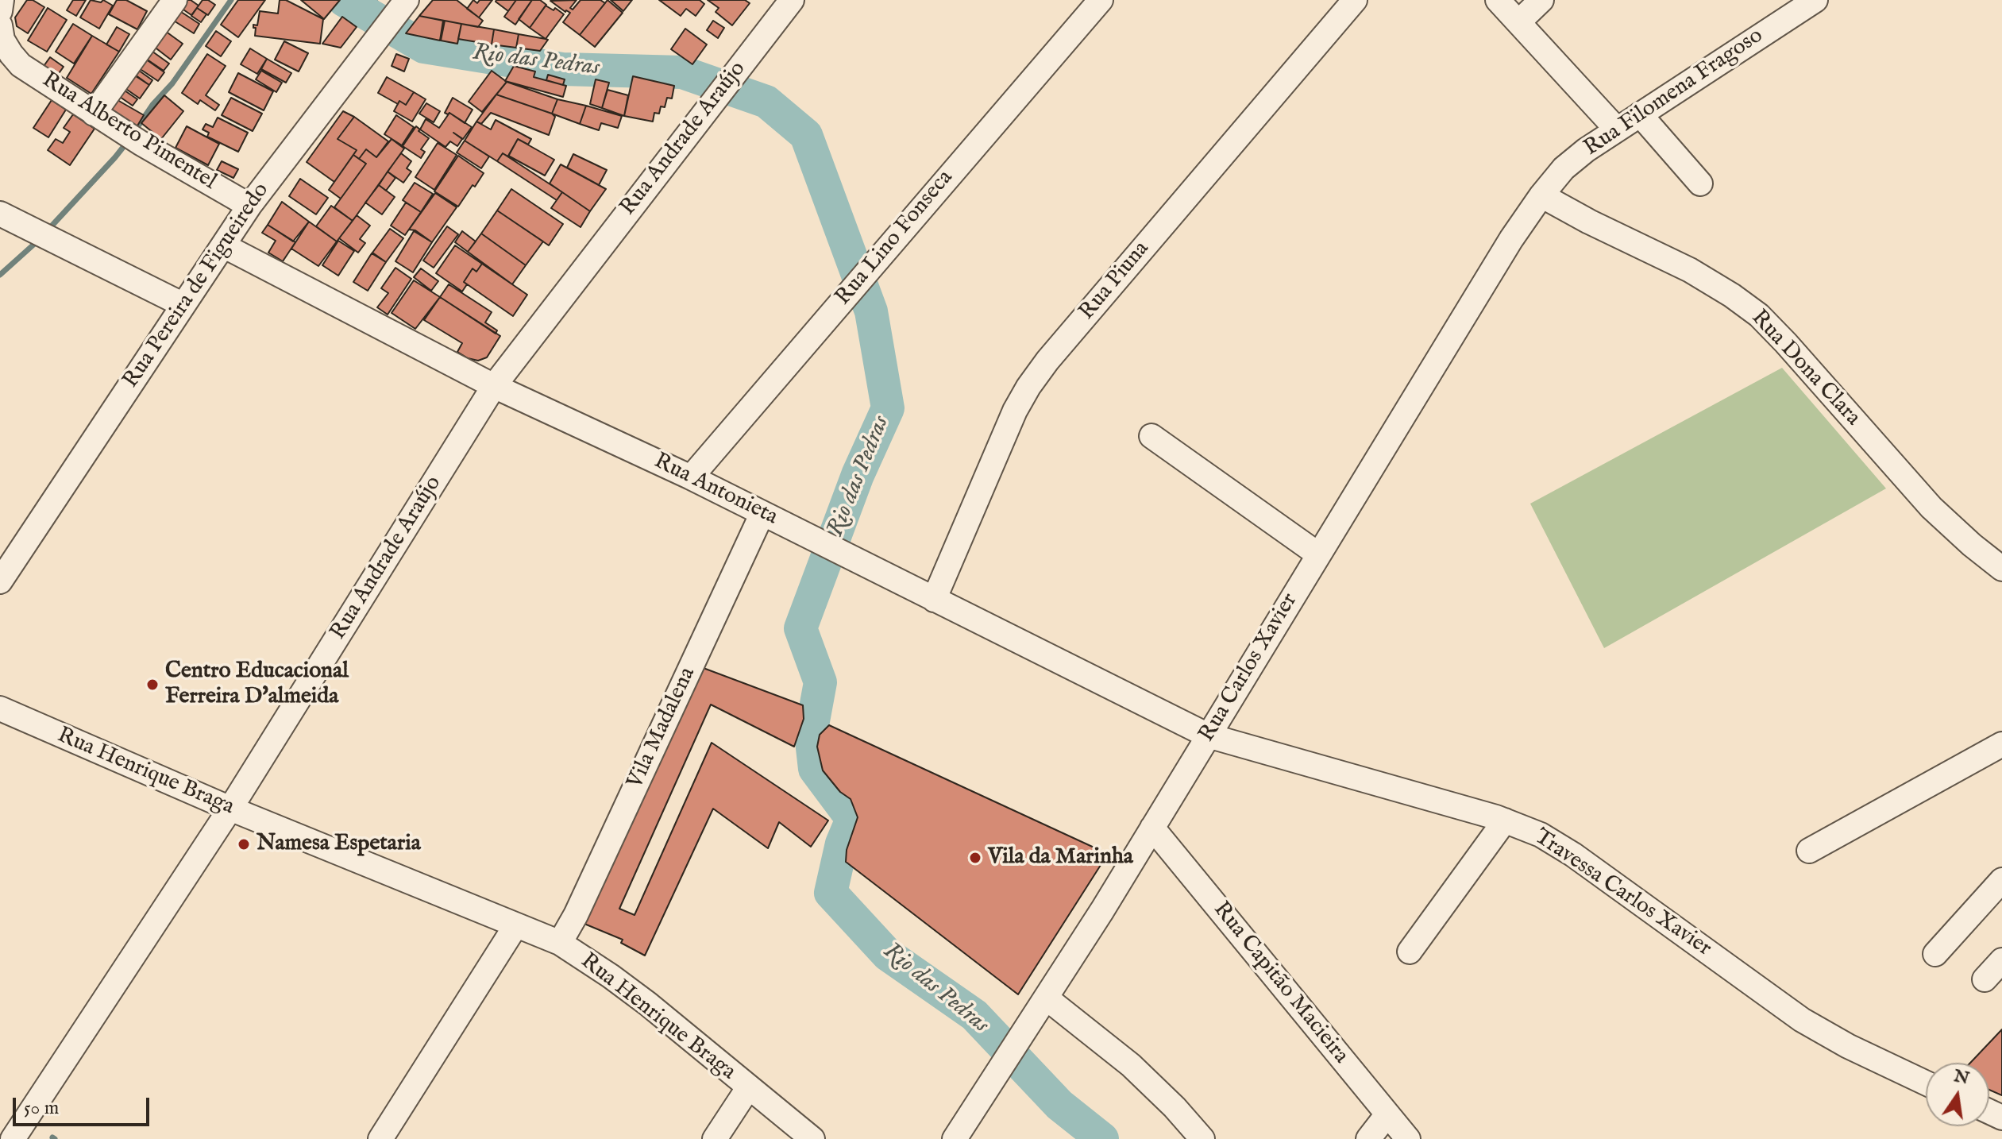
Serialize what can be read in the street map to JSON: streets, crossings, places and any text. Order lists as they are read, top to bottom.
{
  "streets": {
    "street": [
      "Rua Filomena Fragoso",
      "Rua Alberto Pimentel",
      "Rua Andrade Araújo",
      "Rua Lino Fonseca",
      "Rua Piuna",
      "Rua Pereira de Figueiredo",
      "Rua Dona Clara",
      "Rua Antonieta",
      "Rua Carlos Xavier",
      "Vila Madalena",
      "Rua Henrique Braga",
      "Travessa Carlos Xavier",
      "Rua Capitão Macieira"
    ]
  },
  "crossings": [
    ["Rua Filomena Fragoso", "Rua Dona Clara"],
    ["Rua Filomena Fragoso", "Rua Carlos Xavier"],
    ["Rua Alberto Pimentel", "Rua Pereira de Figueiredo"],
    ["Rua Andrade Araújo", "Rua Antonieta"],
    ["Rua Andrade Araújo", "Rua Henrique Braga"],
    ["Rua Lino Fonseca", "Rua Antonieta"],
    ["Rua Piuna", "Rua Antonieta"],
    ["Rua Pereira de Figueiredo", "Rua Antonieta"],
    ["Rua Dona Clara", "Rua Carlos Xavier"],
    ["Rua Antonieta", "Rua Carlos Xavier"],
    ["Rua Antonieta", "Vila Madalena"],
    ["Rua Antonieta", "Travessa Carlos Xavier"],
    ["Rua Carlos Xavier", "Travessa Carlos Xavier"],
    ["Rua Carlos Xavier", "Rua Capitão Macieira"],
    ["Vila Madalena", "Rua Henrique Braga"]
  ],
  "water": ["Rio das Pedras"],
  "places": ["Centro Educacional Ferreira D'almeida", "Namesa Espetaria", "Vila da Marinha"],
  "scale_bar": "50 m",
  "north": "top"
}
